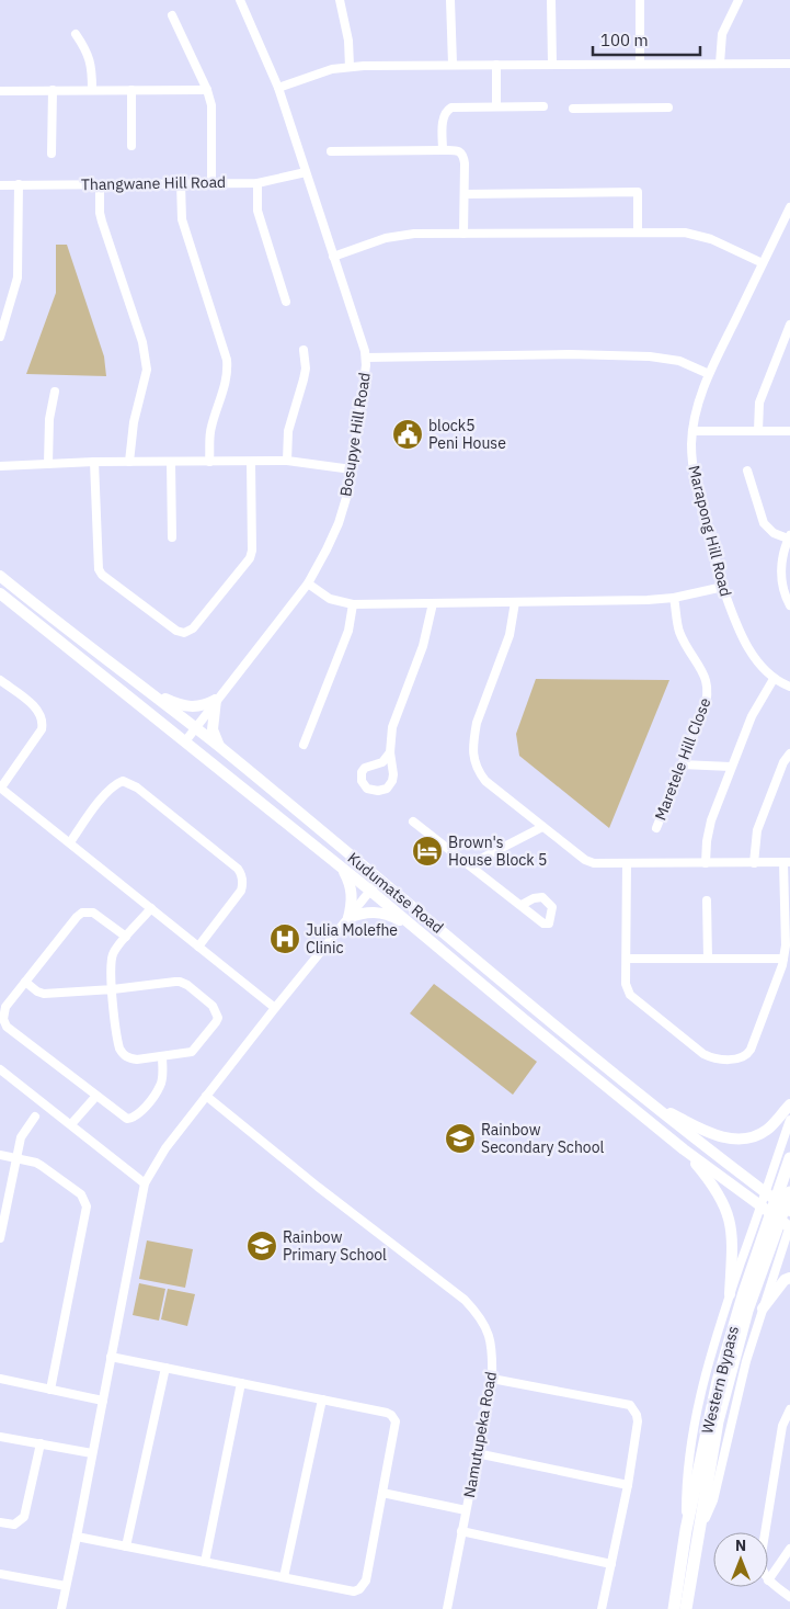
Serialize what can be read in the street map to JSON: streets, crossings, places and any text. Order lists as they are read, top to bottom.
{
  "streets": {
    "highway": ["Western Bypass"],
    "main road": ["Kudumatse Road"],
    "street": [
      "Thangwane Hill Road",
      "Bosupye Hill Road",
      "Marapong Hill Road",
      "Maretele Hill Close",
      "Namutupeka Road"
    ]
  },
  "crossings": [
    ["Thangwane Hill Road", "Bosupye Hill Road"],
    ["Bosupye Hill Road", "Kudumatse Road"]
  ],
  "places": {
    "public building": ["block5 Peni House"],
    "hotel": ["Brown's House Block 5"],
    "hospital": ["Julia Molefhe Clinic"],
    "school or university": ["Rainbow Secondary School", "Rainbow Primary School"]
  },
  "scale_bar": "100 m",
  "north": "top"
}
